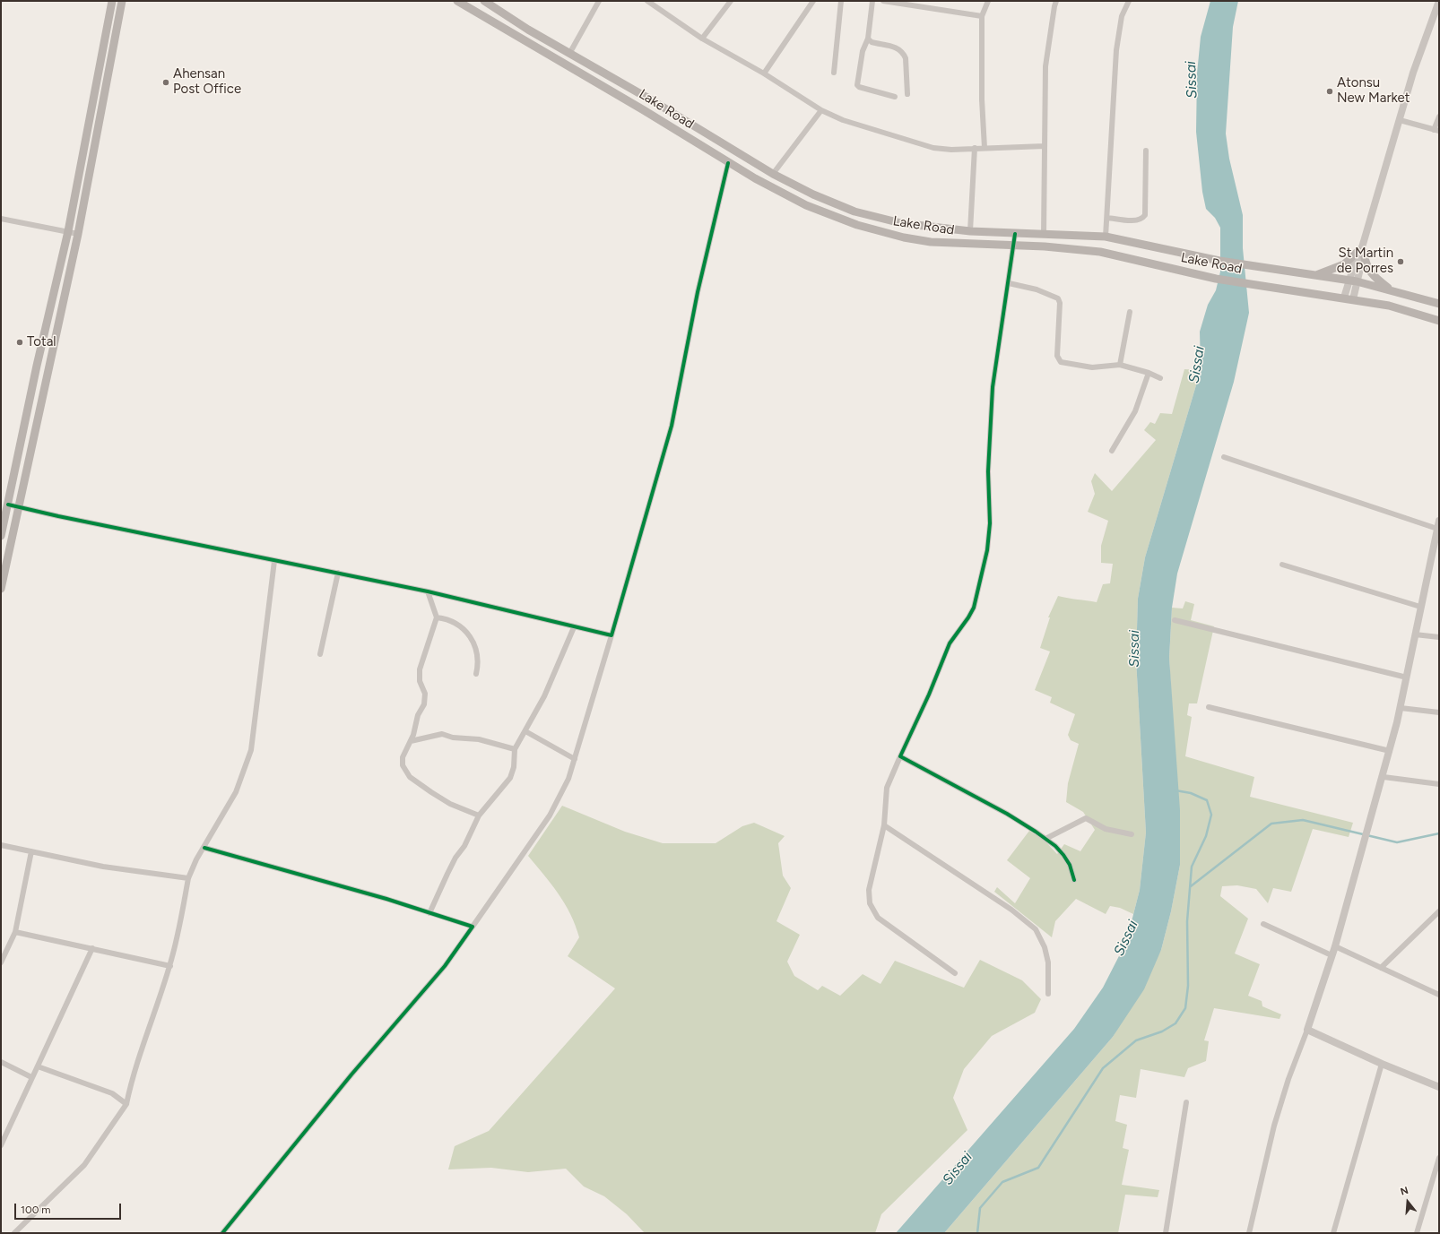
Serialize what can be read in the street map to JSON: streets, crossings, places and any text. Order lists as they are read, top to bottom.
{
  "streets": {
    "main road": ["Lake Road"]
  },
  "water": ["Sissai"],
  "places": [
    "Ahensan Post Office",
    "Atonsu New Market",
    "St Martin de Porres",
    "Total"
  ],
  "scale_bar": "100 m",
  "north": "top"
}
